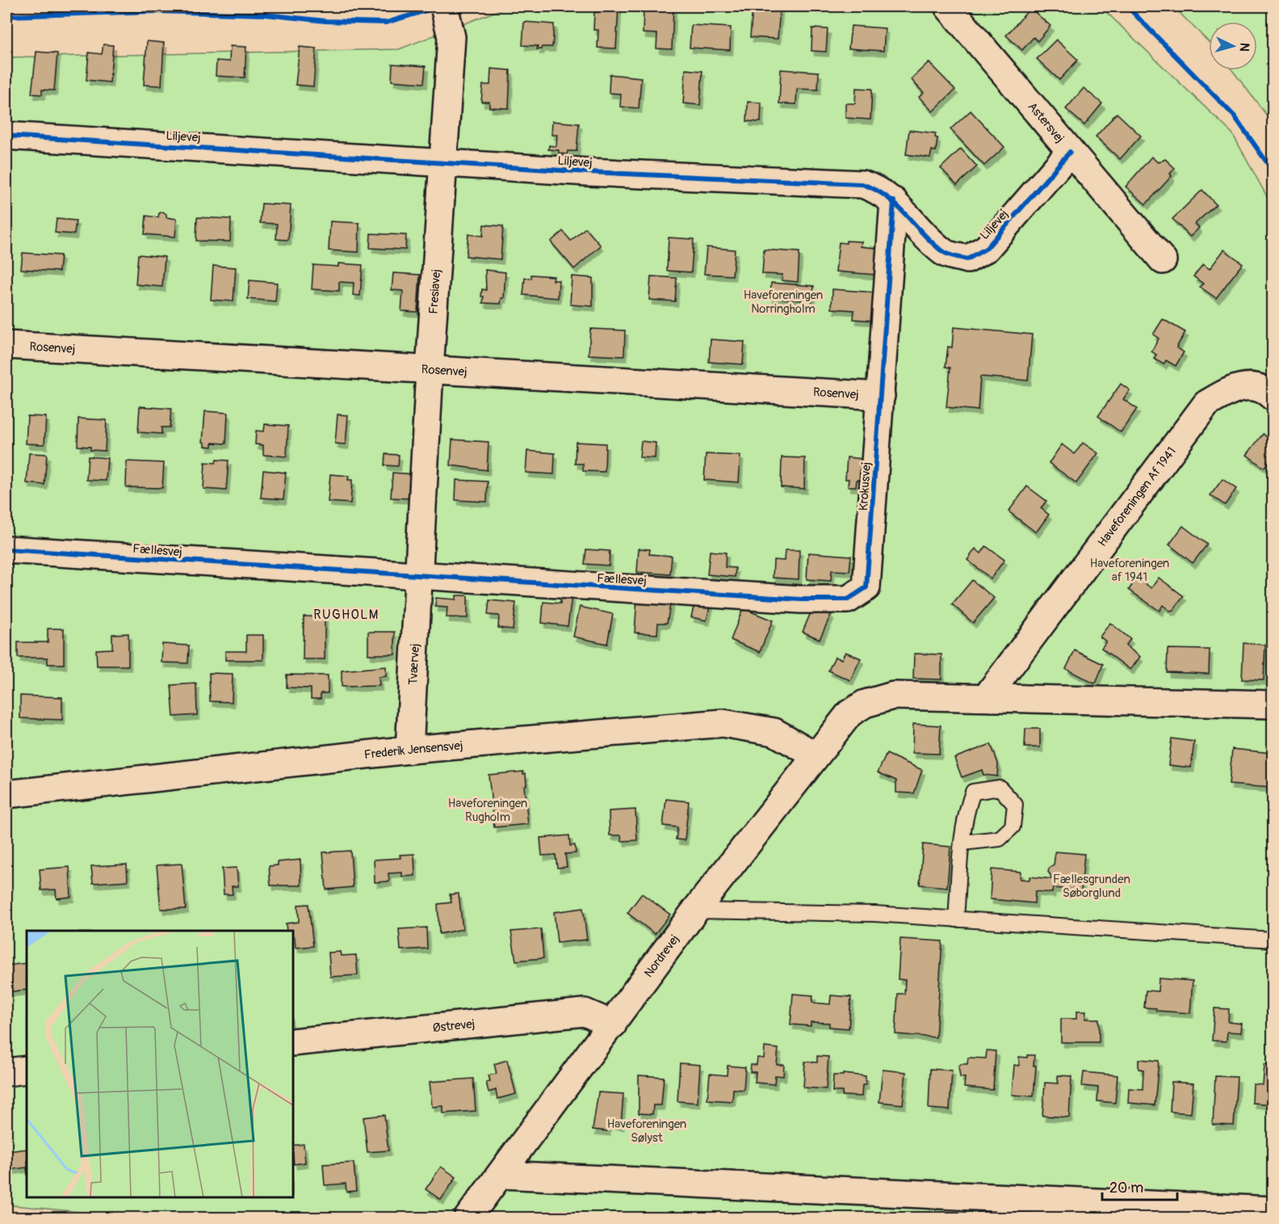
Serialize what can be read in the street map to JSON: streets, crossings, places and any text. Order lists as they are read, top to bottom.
{
  "streets": {
    "street": [
      "Astersvej",
      "Liljevej",
      "Fresiavej",
      "Rosenvej",
      "Krokusvej",
      "Haveforeningen Af 1941",
      "Fællesvej",
      "Tværvej",
      "Frederik Jensensvej",
      "Nordrevej",
      "Østrevej"
    ]
  },
  "crossings": [
    ["Astersvej", "Liljevej"],
    ["Liljevej", "Fresiavej"],
    ["Liljevej", "Krokusvej"],
    ["Fresiavej", "Rosenvej"],
    ["Fresiavej", "Fællesvej"],
    ["Fresiavej", "Tværvej"],
    ["Rosenvej", "Krokusvej"],
    ["Krokusvej", "Fællesvej"],
    ["Haveforeningen Af 1941", "Nordrevej"],
    ["Fællesvej", "Tværvej"],
    ["Tværvej", "Frederik Jensensvej"],
    ["Frederik Jensensvej", "Nordrevej"],
    ["Nordrevej", "Østrevej"]
  ],
  "districts": ["RUGHOLM"],
  "parks": [
    "Haveforeningen Norringholm",
    "Haveforeningen af 1941",
    "Haveforeningen Rugholm",
    "Fællesgrunden Søborglund",
    "Haveforeningen Sølyst"
  ],
  "scale_bar": "20 m",
  "north": "right"
}
